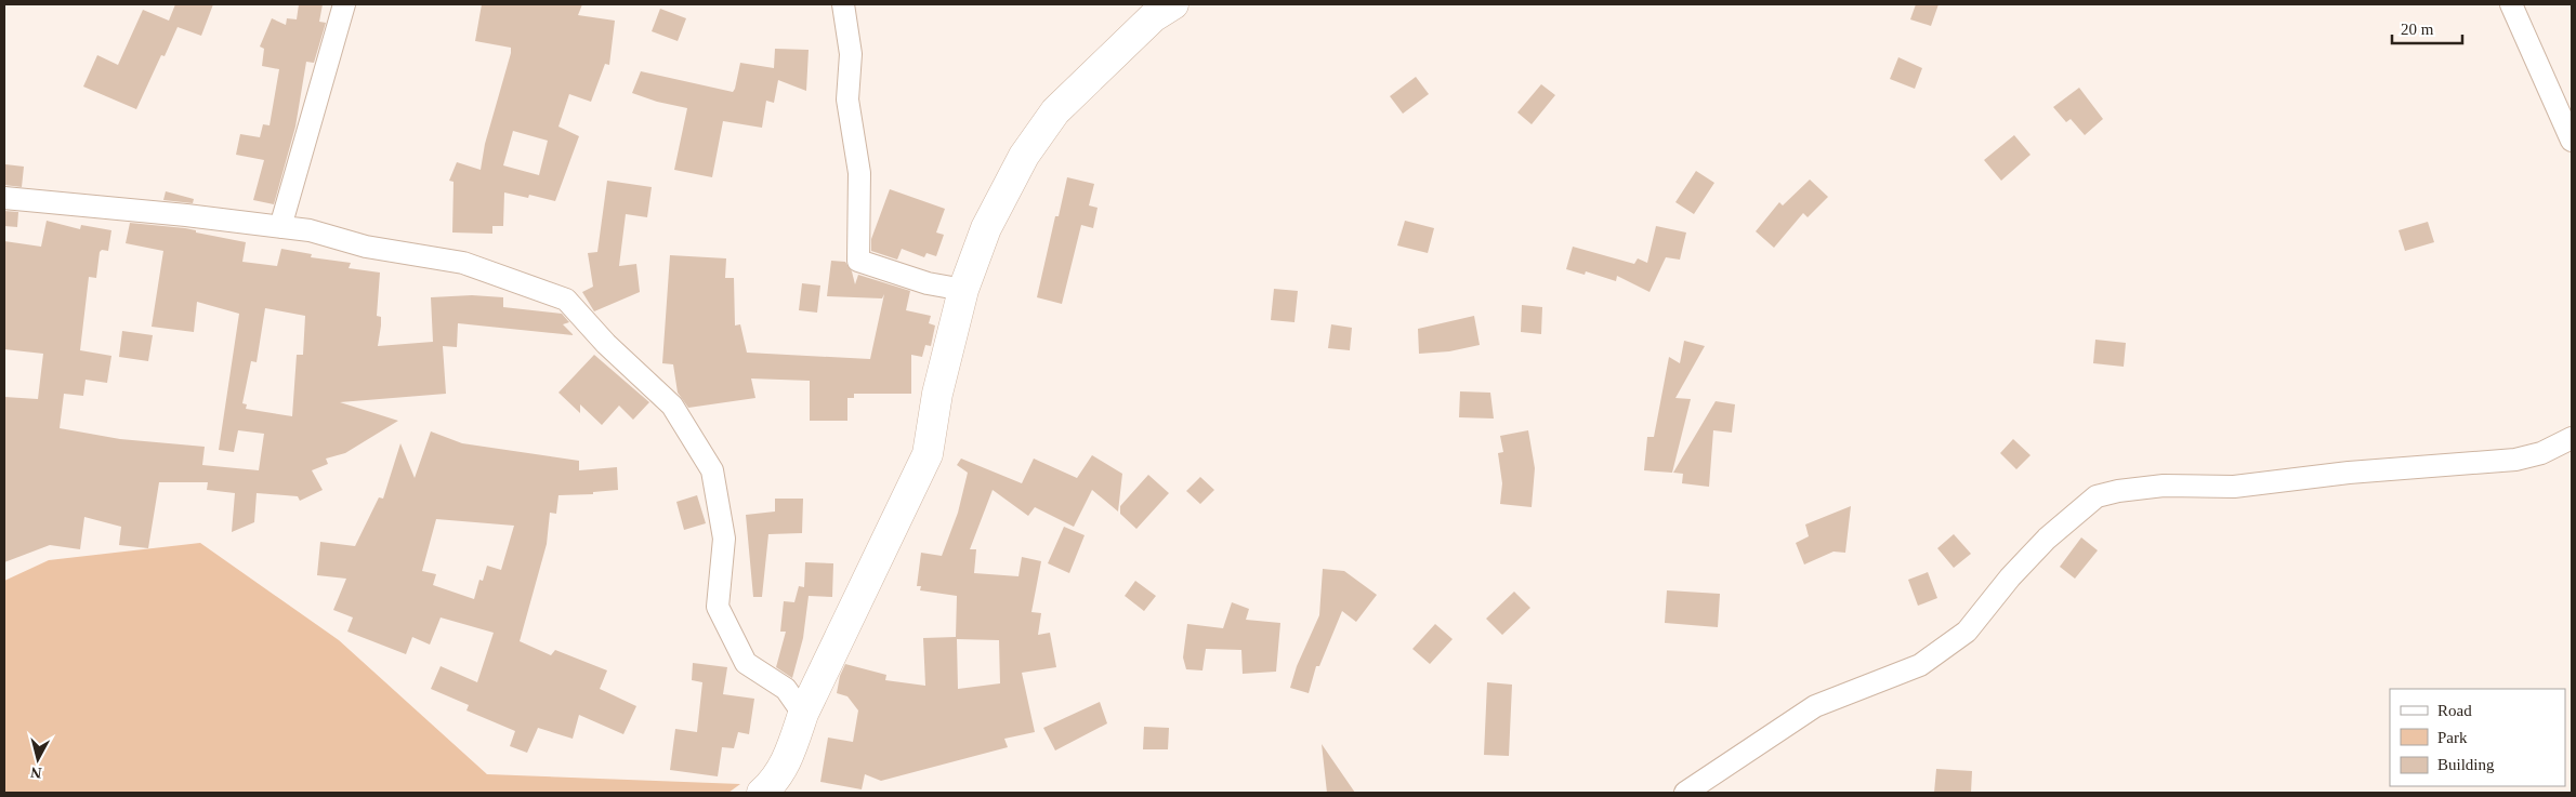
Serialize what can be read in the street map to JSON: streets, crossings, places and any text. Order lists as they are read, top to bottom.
{
  "legend": ["Road", "Park", "Building"],
  "scale_bar": "20 m",
  "north": "bottom"
}
